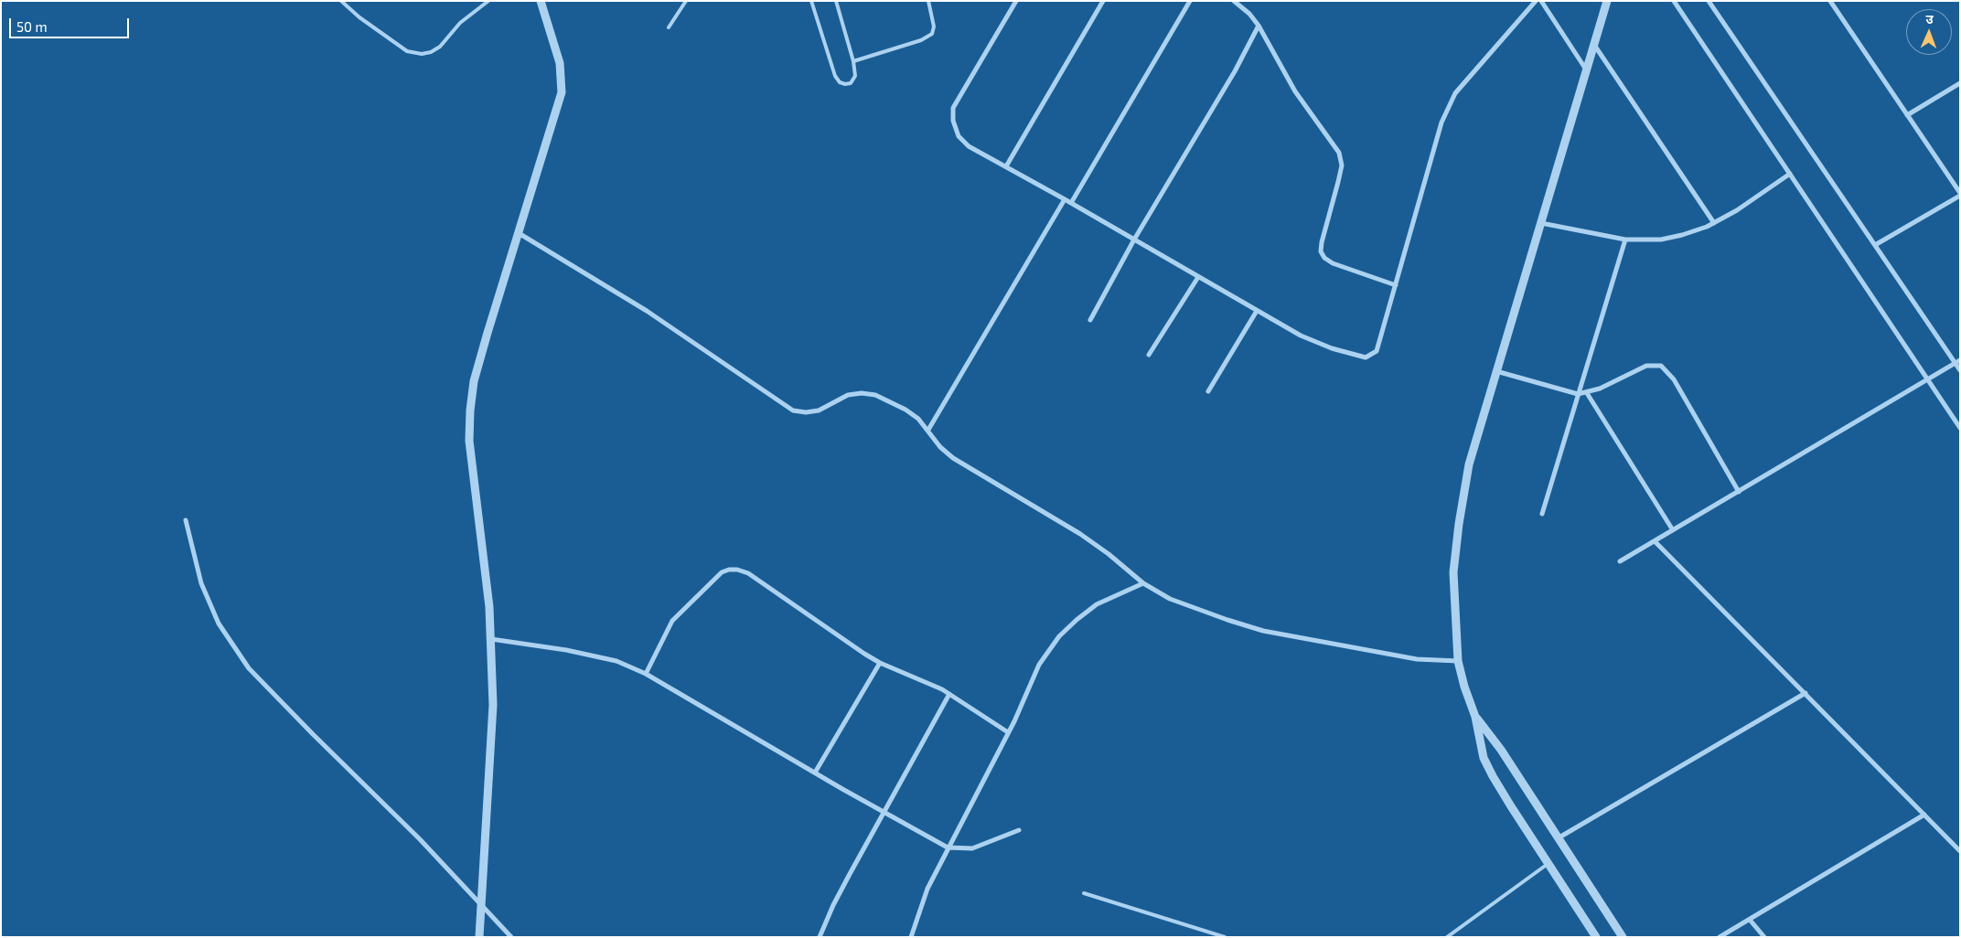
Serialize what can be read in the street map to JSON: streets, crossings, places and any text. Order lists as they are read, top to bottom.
{
  "scale_bar": "50 m",
  "north": "top"
}
